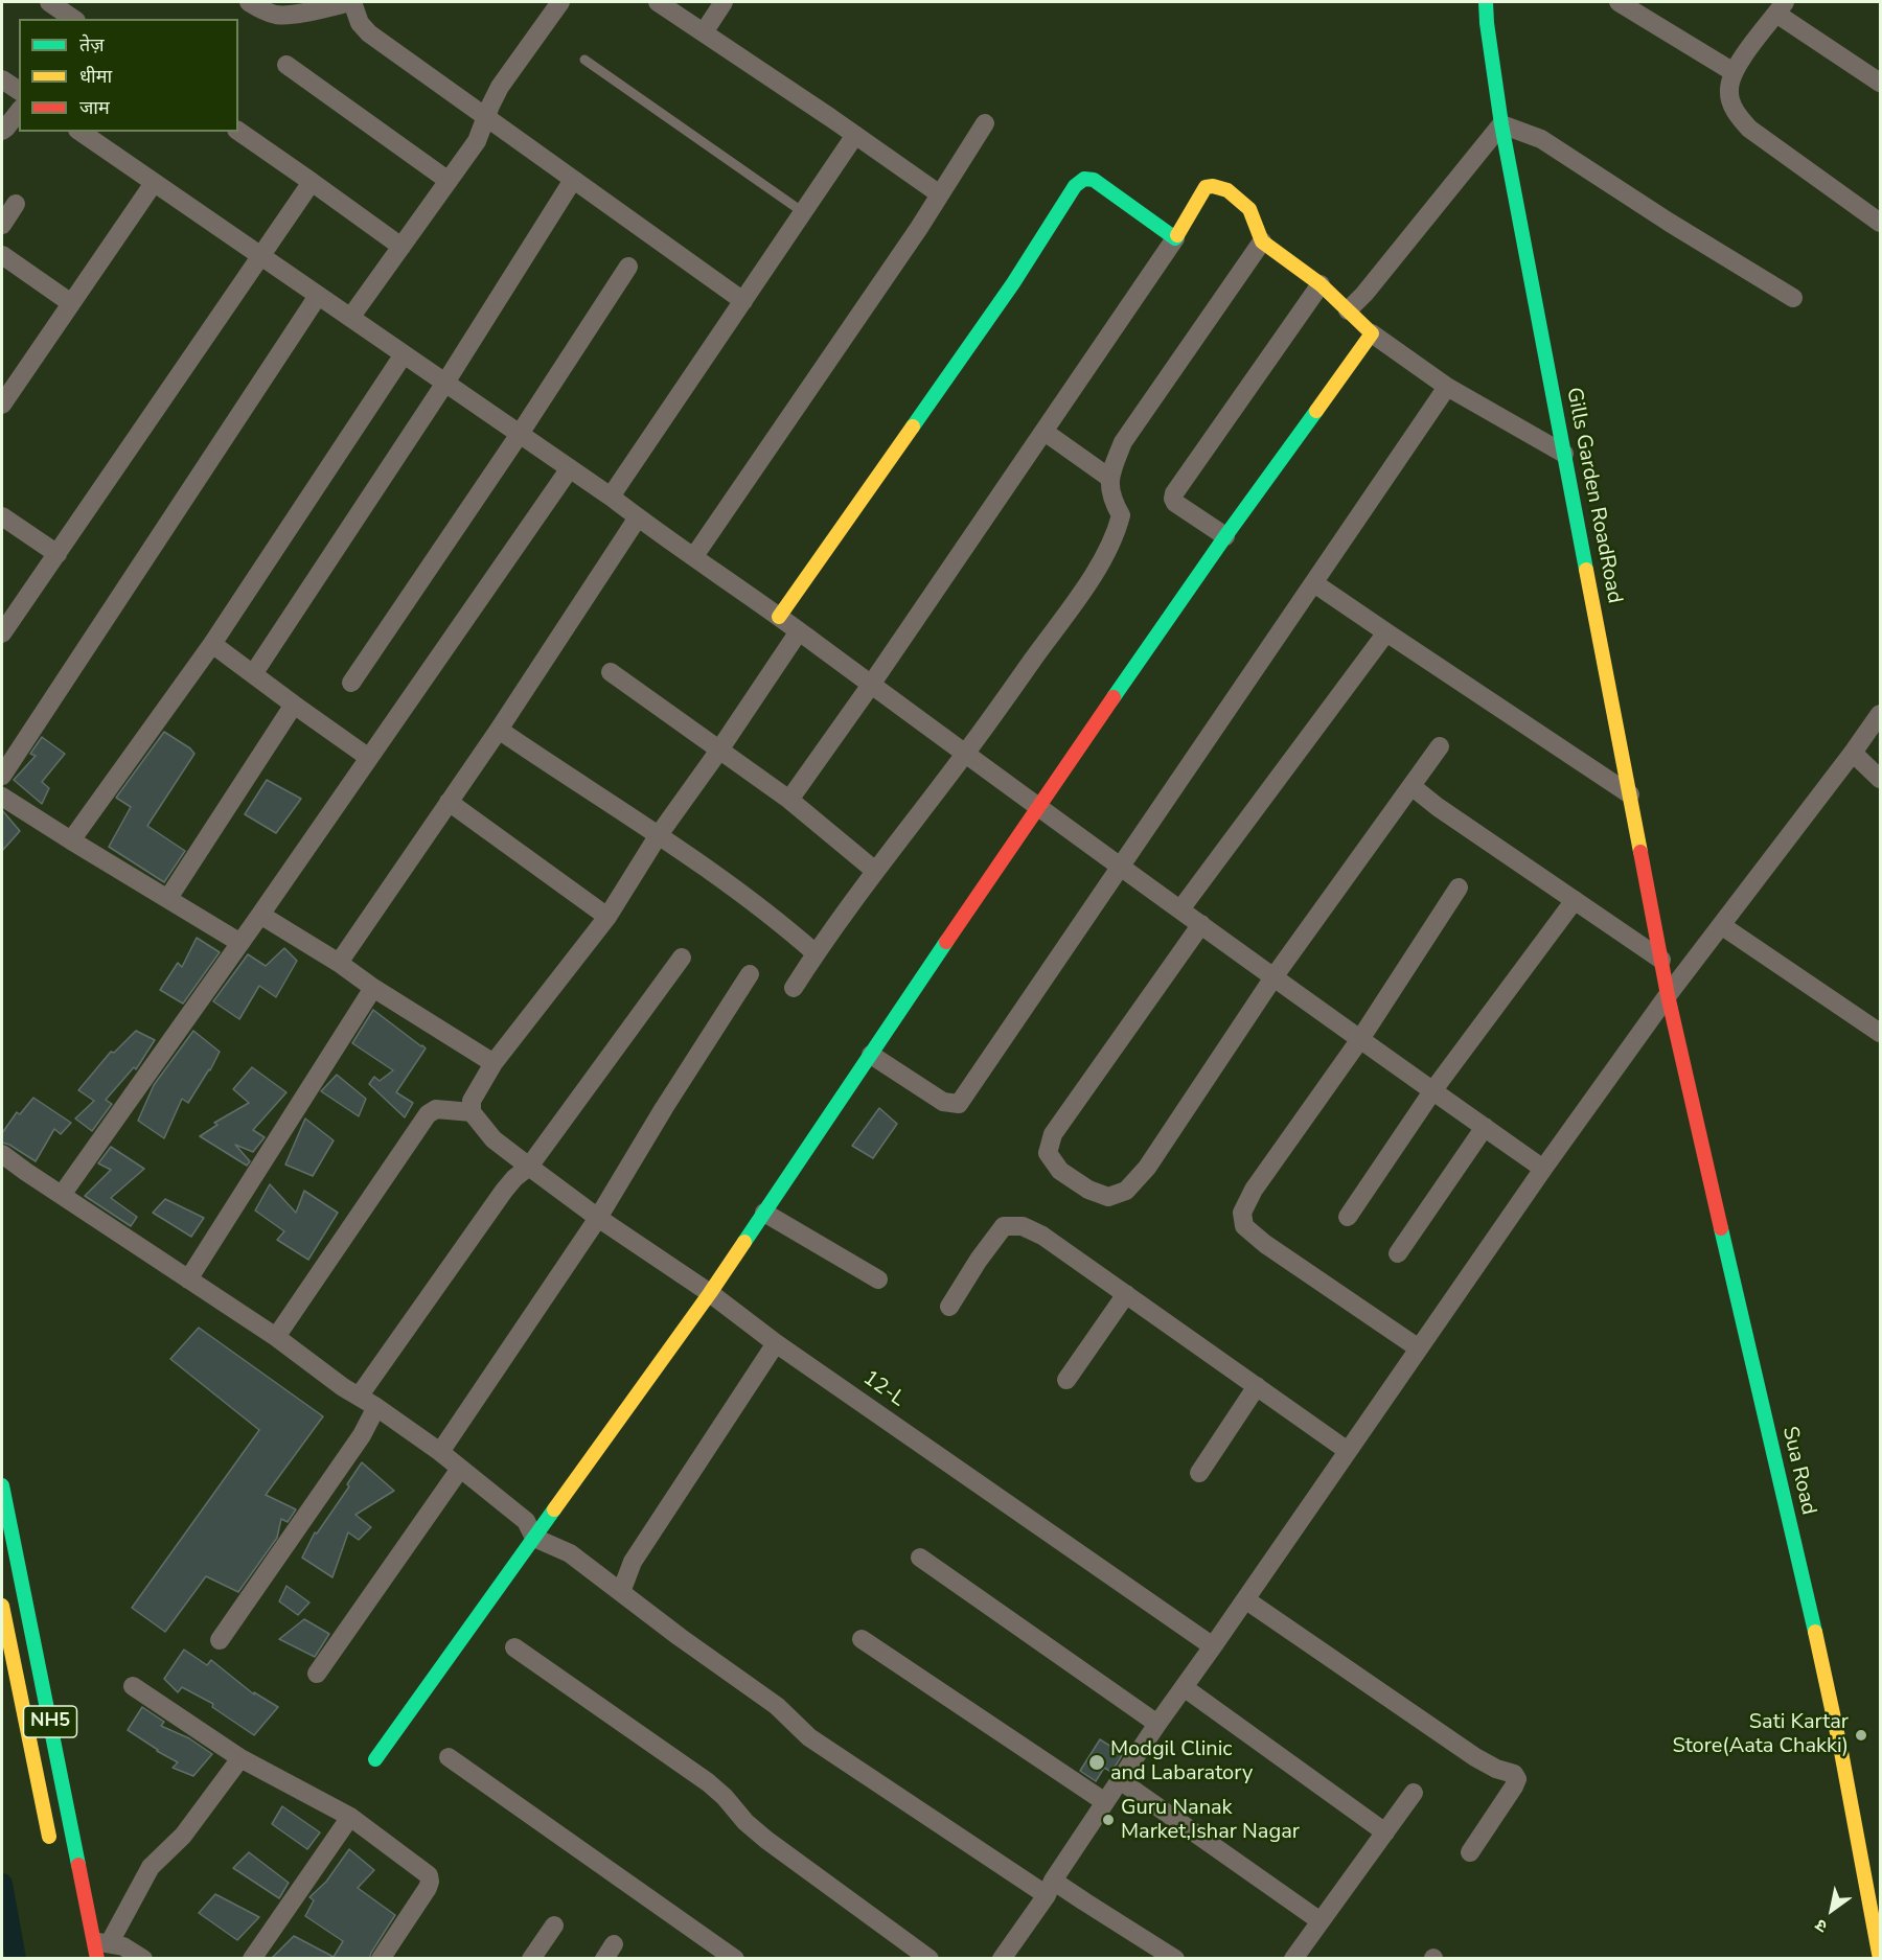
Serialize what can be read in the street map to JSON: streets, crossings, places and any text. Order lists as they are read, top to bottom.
{
  "streets": {
    "main road": ["Gills Garden RoadRoad", "Sua Road", "NH5"],
    "street": ["12-L"]
  },
  "crossings": [
    ["Gills Garden RoadRoad", "Sua Road"]
  ],
  "places": ["Sati Kartar Store(Aata Chakki)", "Modgil Clinic and Labaratory", "Guru Nanak Market,Ishar Nagar"],
  "legend": ["तेज़", "धीमा", "जाम"],
  "north": "bottom left"
}
